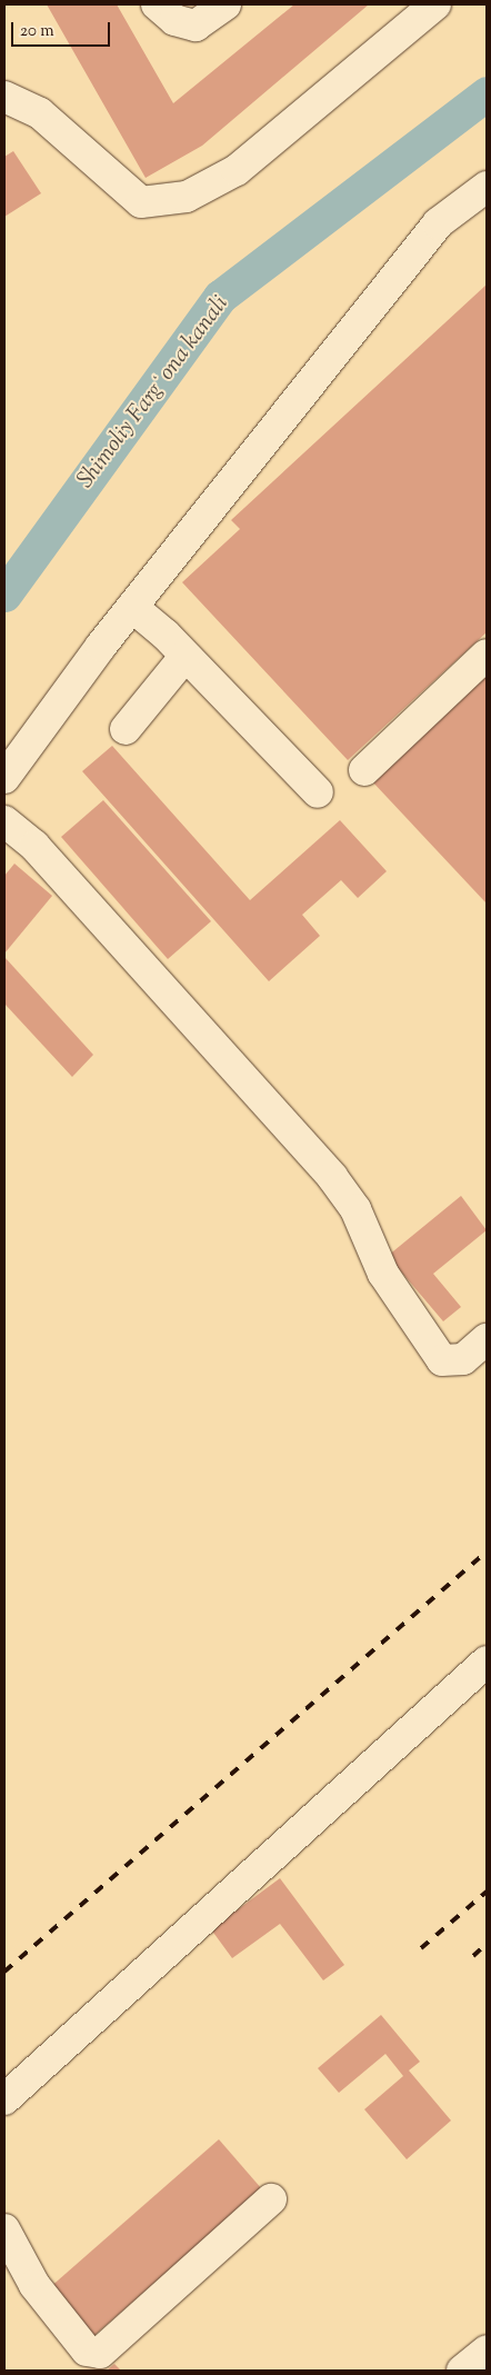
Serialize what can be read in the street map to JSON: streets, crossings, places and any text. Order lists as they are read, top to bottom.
{
  "water": ["Shimoliy Fargʻona kanali"],
  "scale_bar": "20 m"
}
